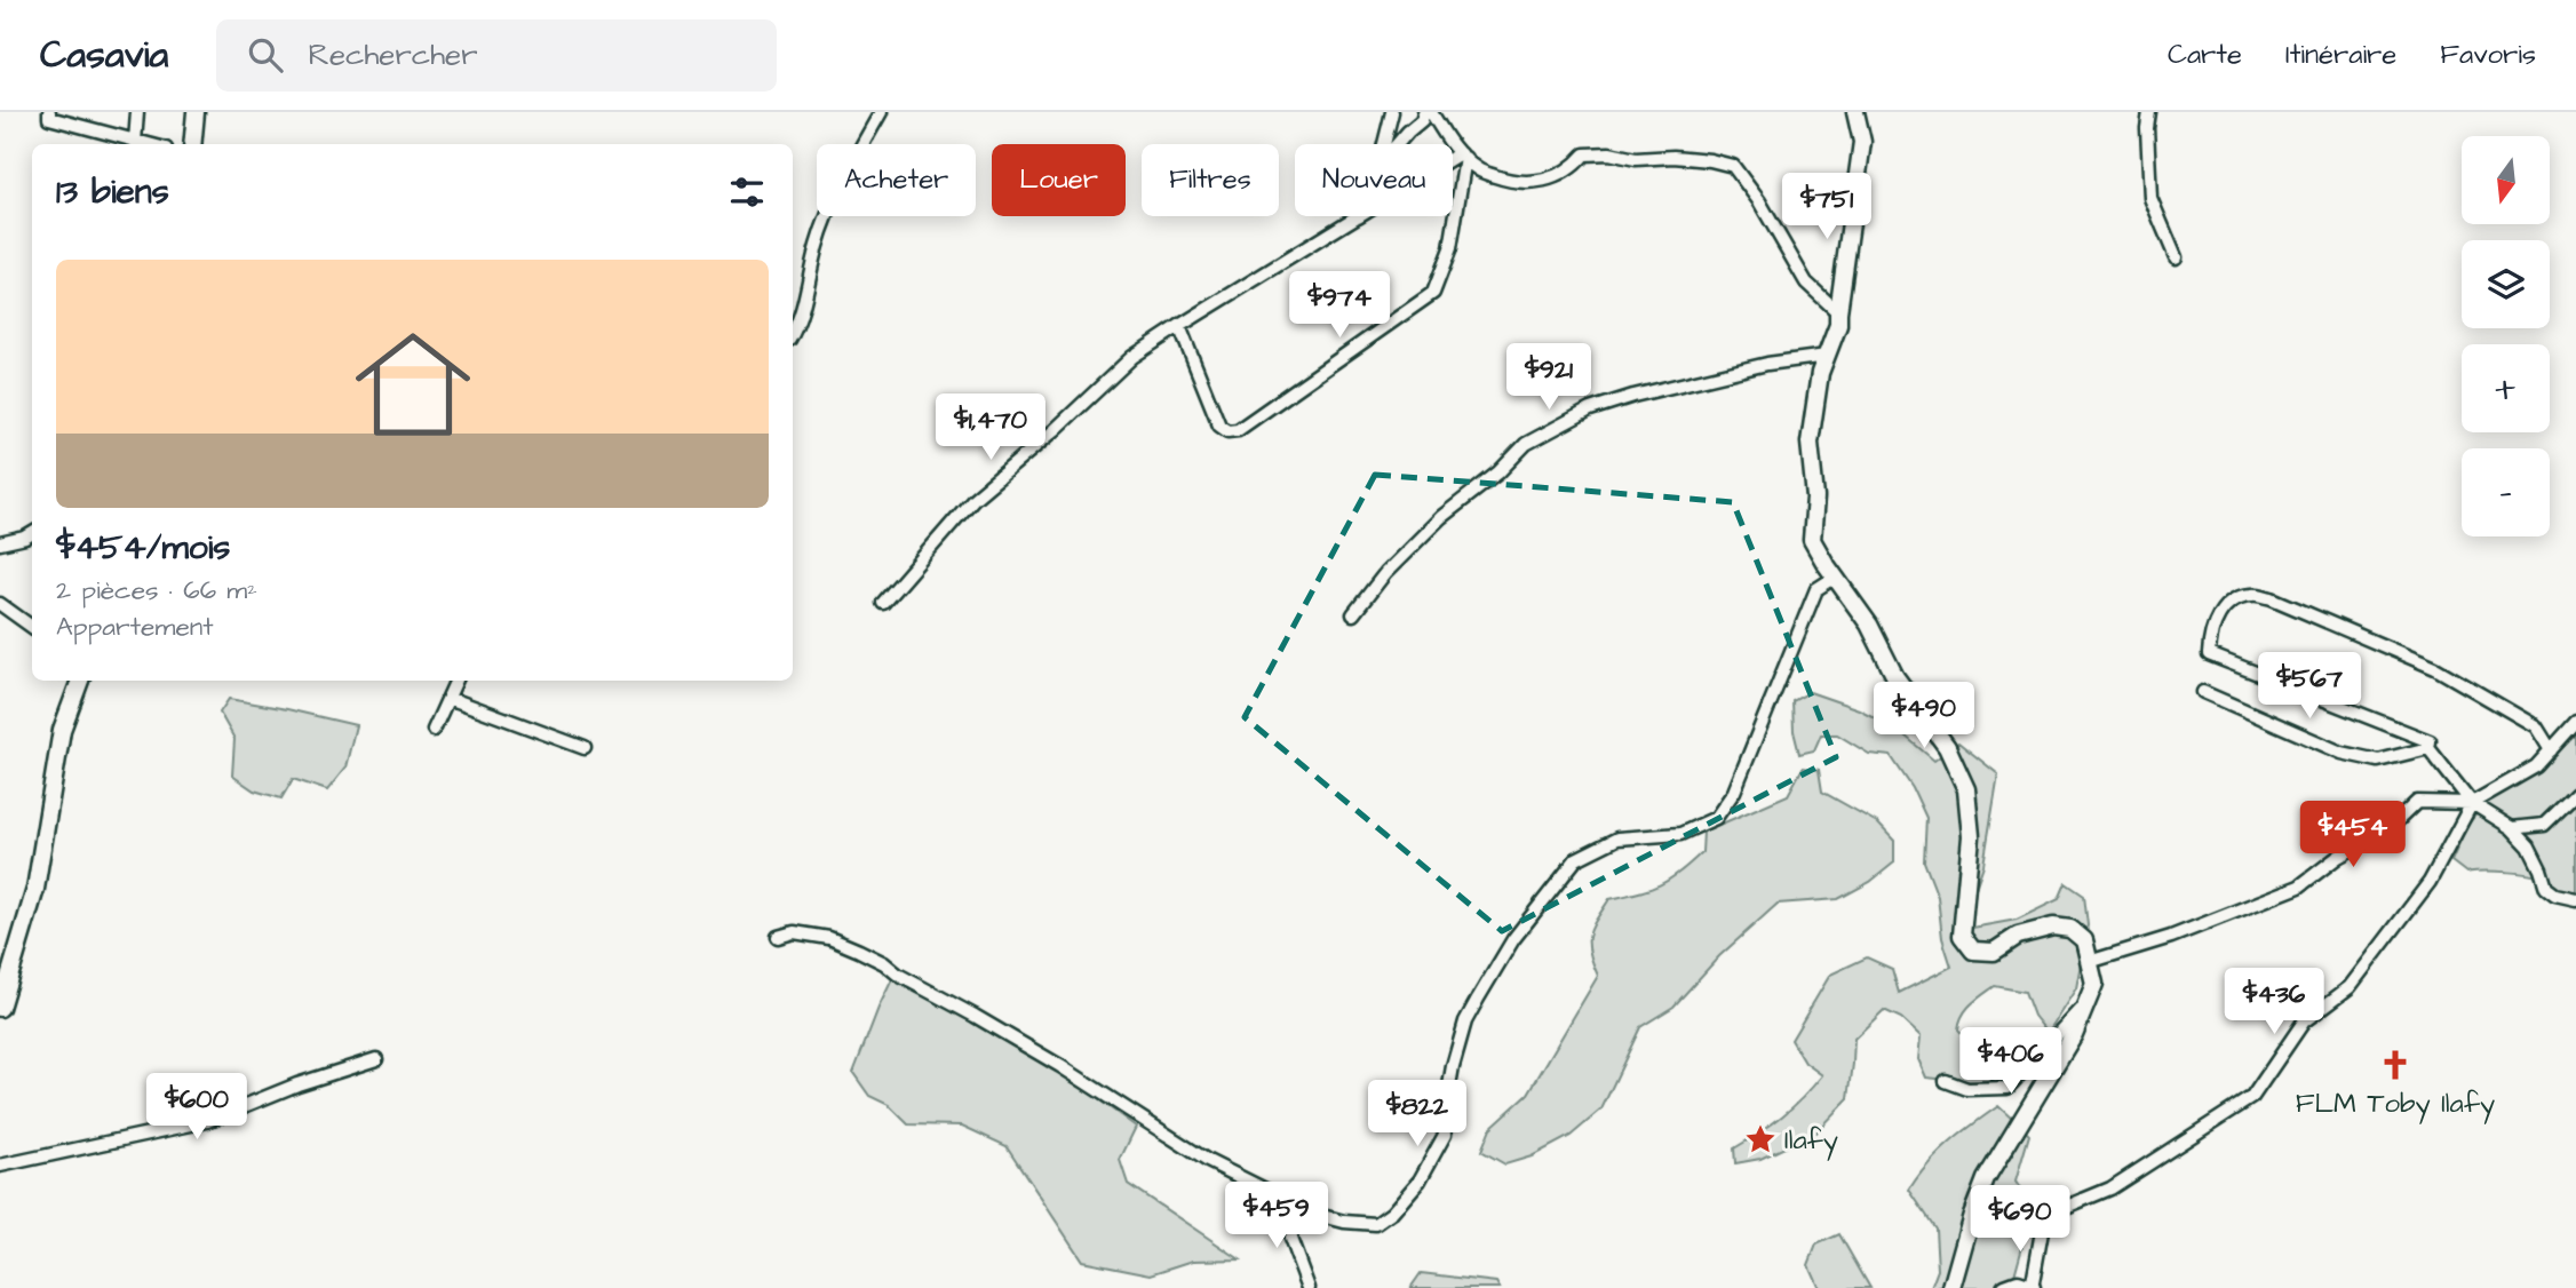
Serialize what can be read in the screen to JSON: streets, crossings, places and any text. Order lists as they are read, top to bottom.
{
  "places": {
    "church": ["FLM Toby Ilafy"],
    "place": ["Ilafy"]
  },
  "north": "bottom",
  "page": {
    "header": "Casavia",
    "search": "Rechercher",
    "nav": ["Carte", "Itinéraire", "Favoris"],
    "map_buttons": ["+", "−"],
    "chip": [
      "Acheter",
      "Louer",
      "Filtres",
      "Nouveau"
    ],
    "heading": "13 biens",
    "price": [
      "$751",
      "$974",
      "$921",
      "$1,470",
      "$567",
      "$490",
      "$454",
      "$436",
      "$406",
      "$600",
      "$822",
      "$459",
      "$690"
    ],
    "list": [
      {
        "name": "$454/mois",
        "note": "2 pièces · 66 m² · Appartement"
      }
    ]
  }
}
